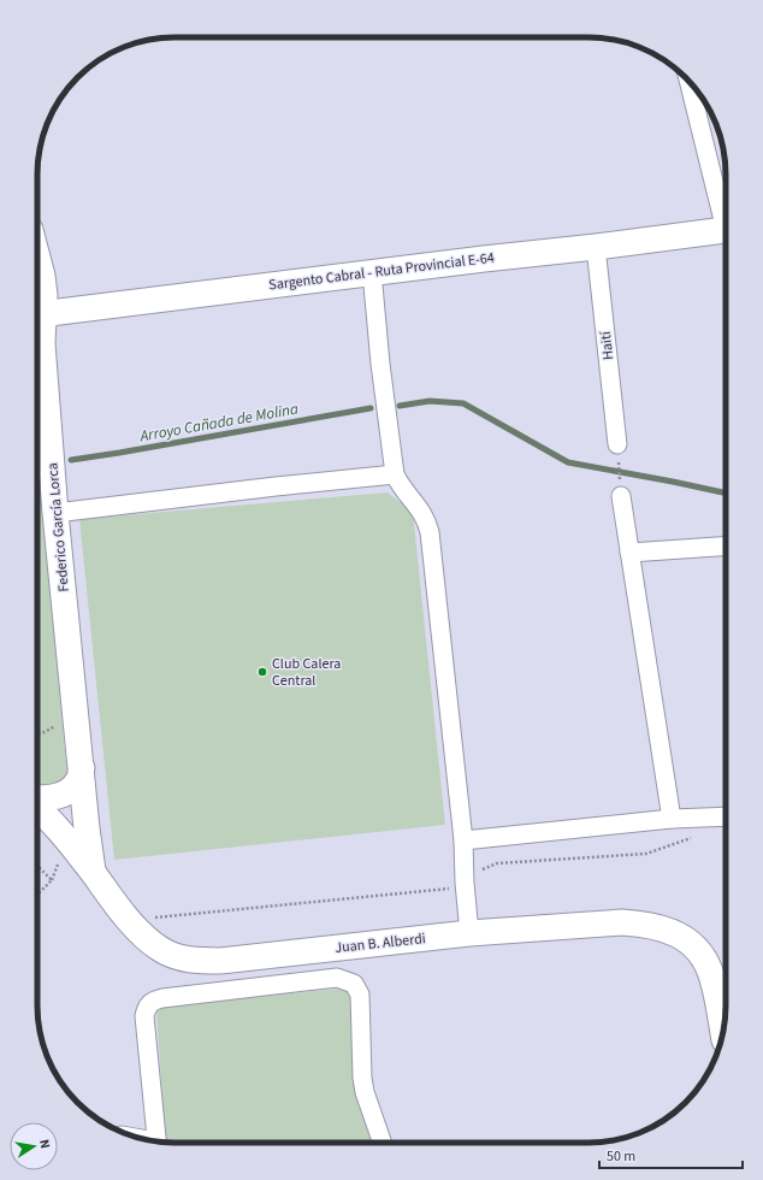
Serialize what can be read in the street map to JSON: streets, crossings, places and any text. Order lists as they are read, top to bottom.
{
  "streets": {
    "street": [
      "Sargento Cabral - Ruta Provincial E-64",
      "Haití",
      "Federico García Lorca",
      "Juan B. Alberdi"
    ]
  },
  "crossings": [
    ["Sargento Cabral - Ruta Provincial E-64", "Haití"],
    ["Federico García Lorca", "Juan B. Alberdi"]
  ],
  "water": ["Arroyo Cañada de Molina"],
  "places": ["Club Calera Central"],
  "scale_bar": "50 m",
  "north": "right"
}
